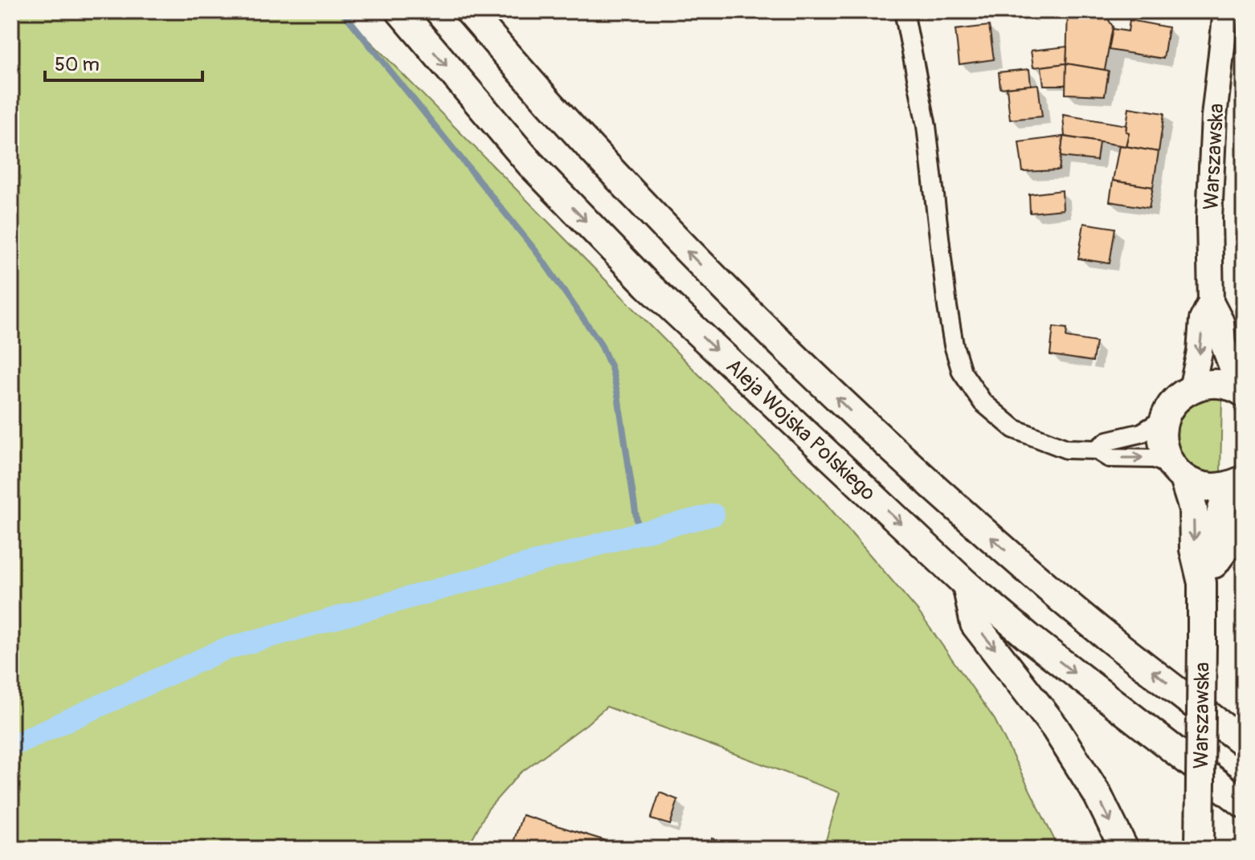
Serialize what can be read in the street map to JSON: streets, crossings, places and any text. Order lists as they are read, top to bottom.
{
  "streets": {
    "main road": ["Warszawska", "Aleja Wojska Polskiego"]
  },
  "scale_bar": "50 m"
}
